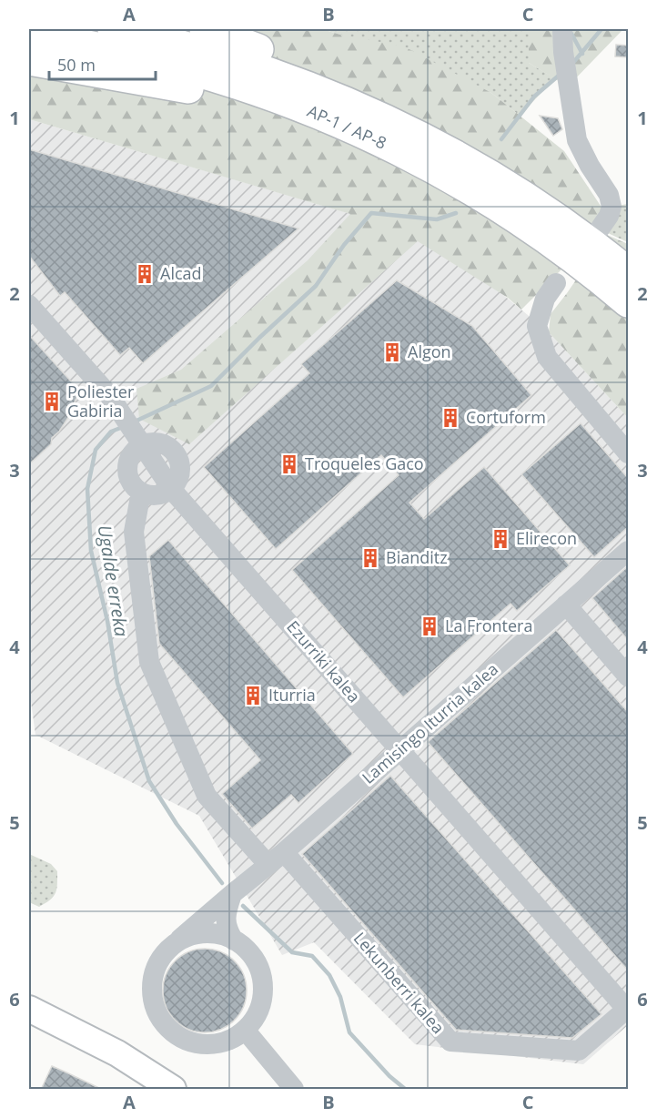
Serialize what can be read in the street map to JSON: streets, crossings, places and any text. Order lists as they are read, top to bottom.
{
  "streets": {
    "highway": ["AP-1 / AP-8"],
    "street": ["Ezurriki kalea", "Lamisingo Iturria kalea", "Lekunberri kalea"]
  },
  "crossings": [
    ["Ezurriki kalea", "Lamisingo Iturria kalea"],
    ["Ezurriki kalea", "Lekunberri kalea"],
    ["Lamisingo Iturria kalea", "Lekunberri kalea"]
  ],
  "water": ["Ugalde erreka"],
  "places": {
    "building": [
      "Alcad",
      "Algon",
      "Poliester Gabiria",
      "Cortuform",
      "Troqueles Gaco",
      "Elirecon",
      "Bianditz",
      "La Frontera",
      "Iturria"
    ]
  },
  "scale_bar": "50 m",
  "grid": {
    "columns": ["A", "B", "C"],
    "rows": [
      "1",
      "2",
      "3",
      "4",
      "5",
      "6"
    ]
  }
}
